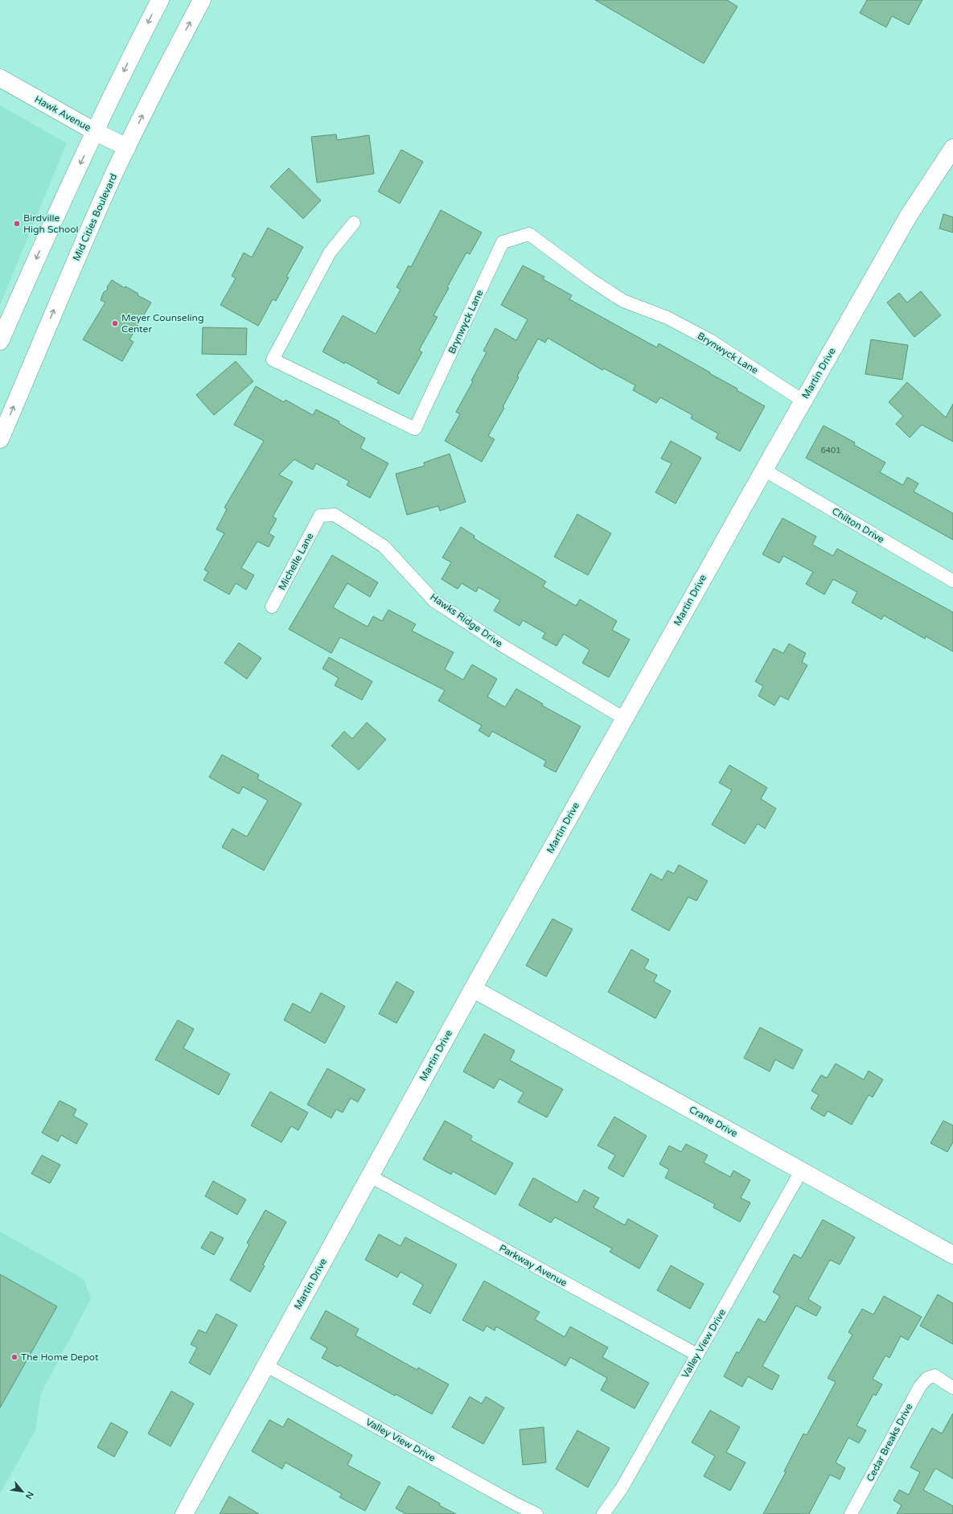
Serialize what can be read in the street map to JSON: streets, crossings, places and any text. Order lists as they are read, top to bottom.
{
  "streets": {
    "street": [
      "Hawk Avenue",
      "Mid Cities Boulevard",
      "Brynwyck Lane",
      "Martin Drive",
      "Chilton Drive",
      "Michelle Lane",
      "Hawks Ridge Drive",
      "Crane Drive",
      "Parkway Avenue",
      "Valley View Drive",
      "Cedar Breaks Drive"
    ]
  },
  "crossings": [
    ["Hawk Avenue", "Mid Cities Boulevard"],
    ["Brynwyck Lane", "Martin Drive"],
    ["Martin Drive", "Chilton Drive"],
    ["Martin Drive", "Hawks Ridge Drive"],
    ["Martin Drive", "Crane Drive"],
    ["Martin Drive", "Parkway Avenue"],
    ["Martin Drive", "Valley View Drive"],
    ["Michelle Lane", "Hawks Ridge Drive"],
    ["Crane Drive", "Valley View Drive"],
    ["Parkway Avenue", "Valley View Drive"]
  ],
  "places": ["Birdville High School", "Meyer Counseling Center", "The Home Depot"],
  "house_numbers": ["6401"],
  "north": "bottom right"
}
